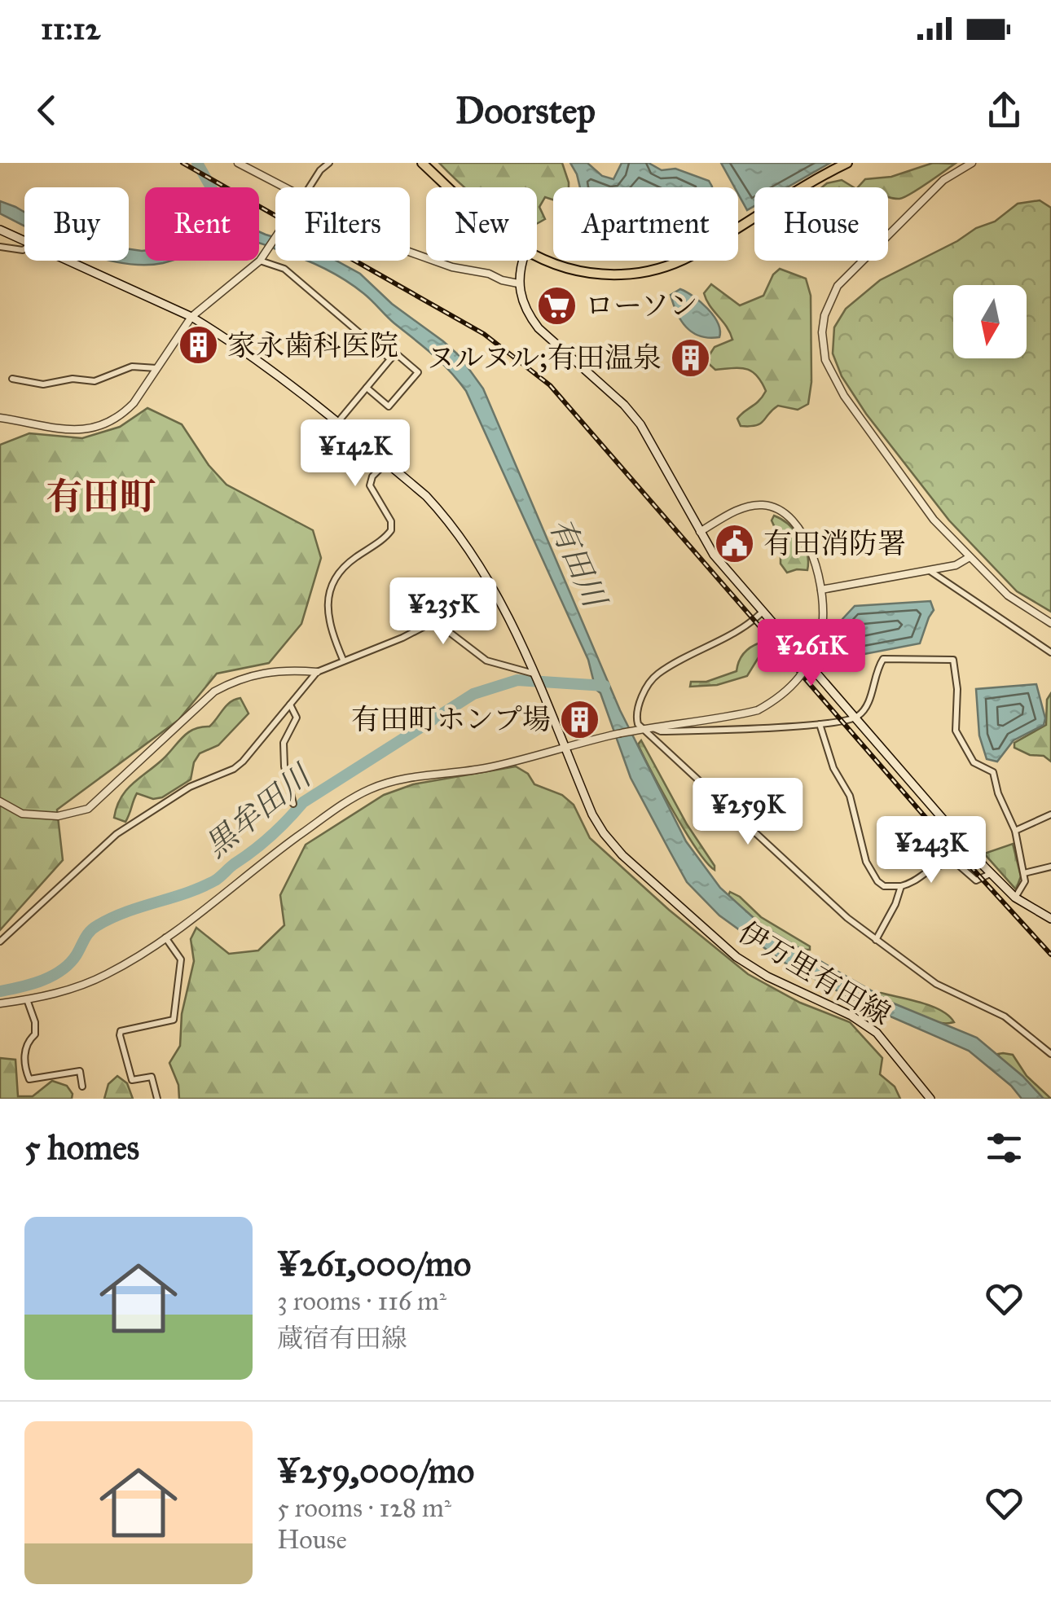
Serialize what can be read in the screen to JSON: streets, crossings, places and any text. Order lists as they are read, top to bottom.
{
  "streets": {
    "main road": ["伊万里有田線"]
  },
  "districts": ["有田町"],
  "water": ["有田川", "黒牟田川"],
  "places": {
    "supermarket": ["ローソン"],
    "building": ["家永歯科医院", "ヌルヌル;有田温泉", "有田町ホンプ場"],
    "public building": ["有田消防署"]
  },
  "north": "bottom",
  "page": {
    "status": "11:12",
    "header": "Doorstep",
    "chip": [
      "Buy",
      "Rent",
      "Filters",
      "New",
      "Apartment",
      "House"
    ],
    "price": [
      "¥142K",
      "¥235K",
      "¥261K",
      "¥259K",
      "¥243K"
    ],
    "heading": "5 homes",
    "list": [
      {
        "name": "¥261,000/mo",
        "note": "3 rooms · 116 m² · 蔵宿有田線"
      },
      {
        "name": "¥259,000/mo",
        "note": "5 rooms · 128 m² · House"
      }
    ]
  }
}
